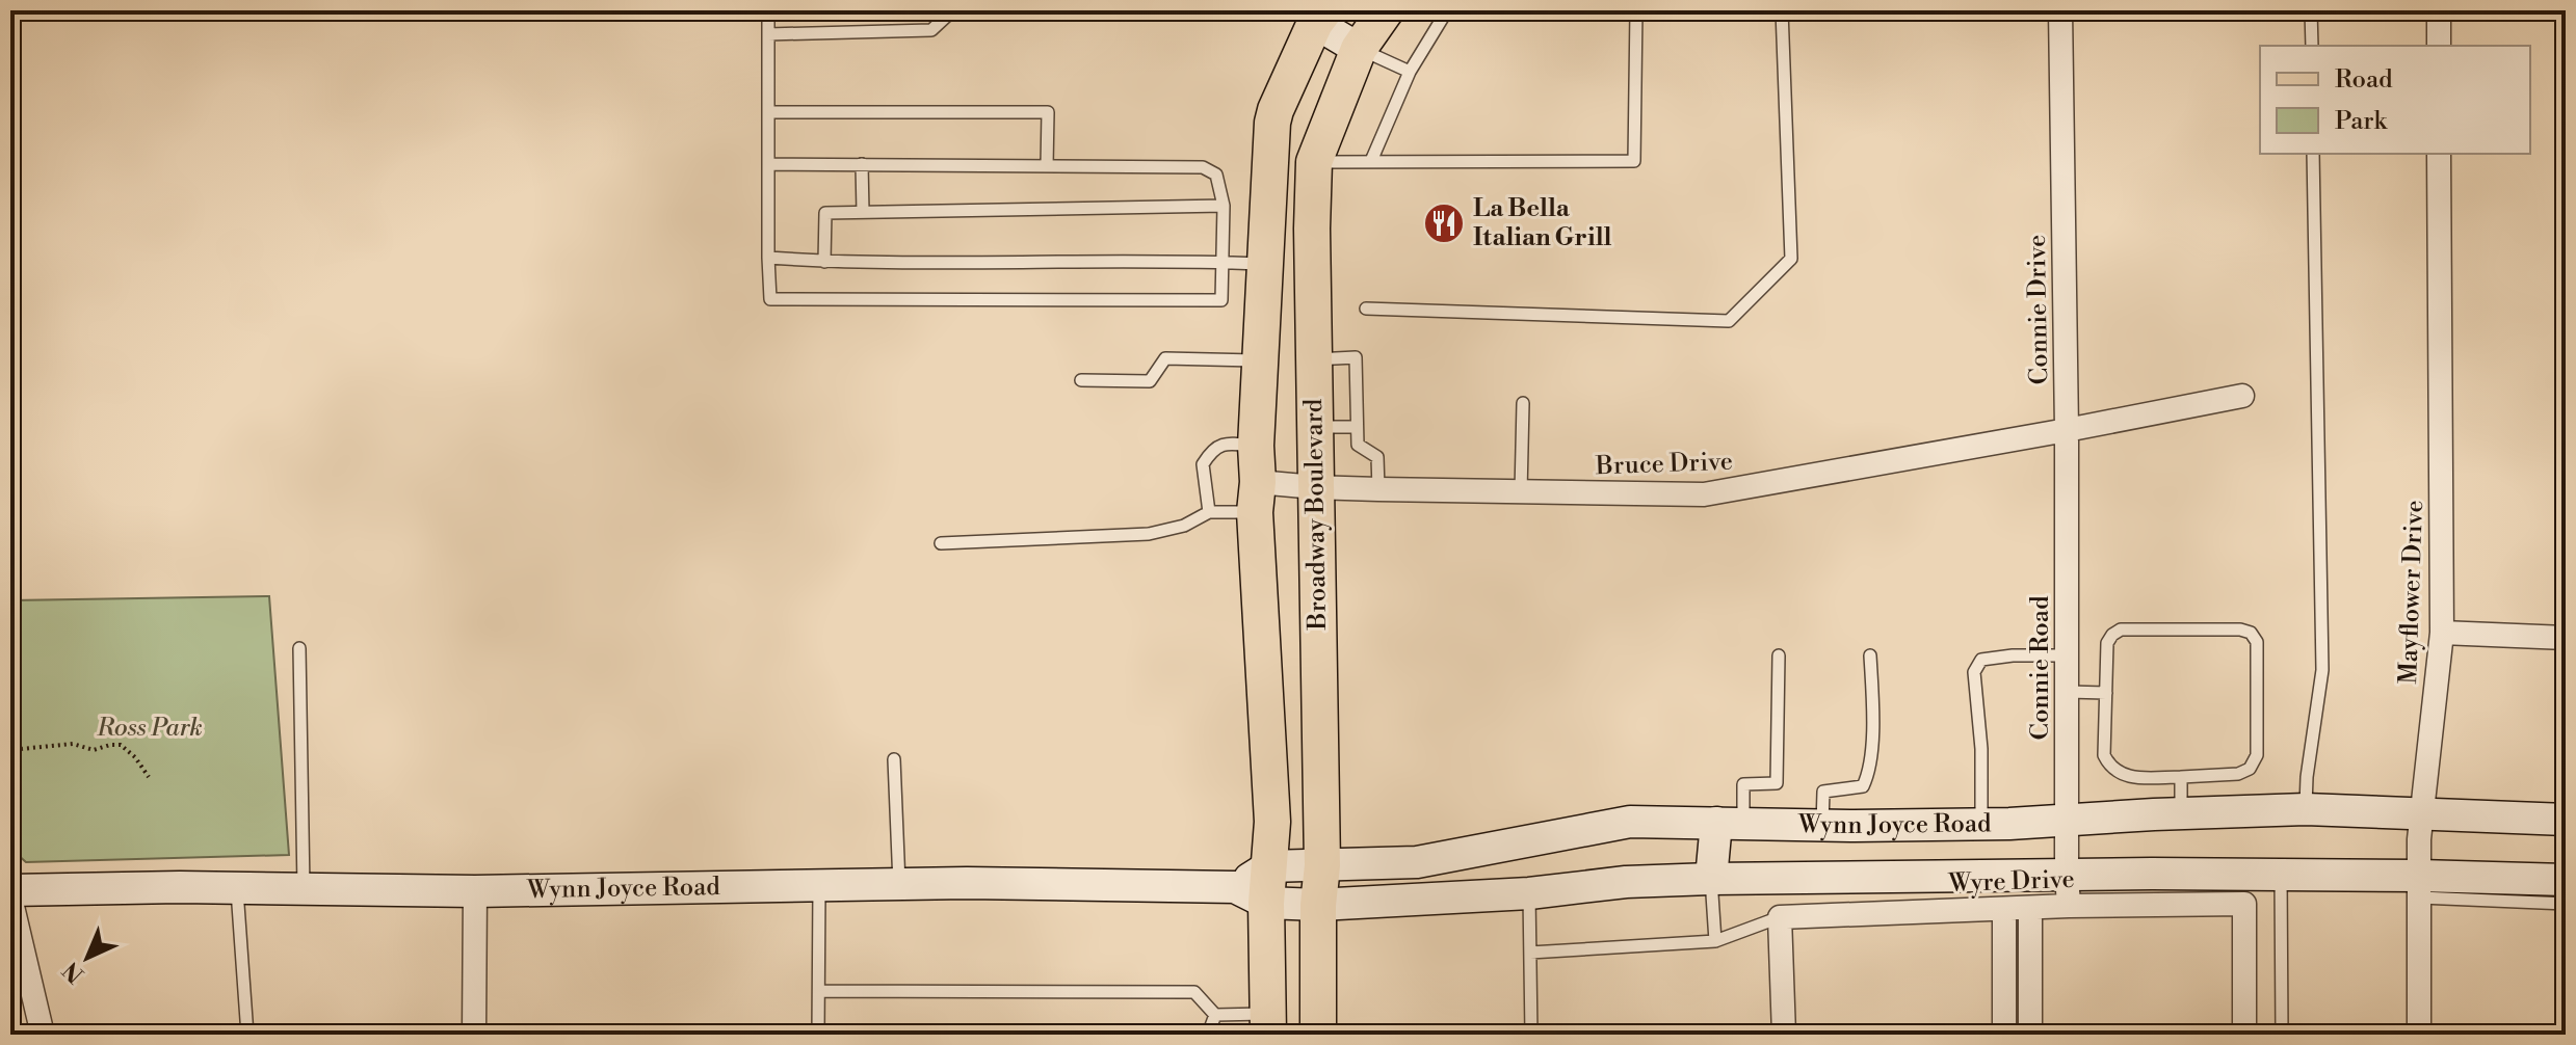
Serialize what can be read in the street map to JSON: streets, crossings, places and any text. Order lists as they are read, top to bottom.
{
  "streets": {
    "main road": ["Broadway Boulevard", "Wynn Joyce Road"],
    "street": [
      "Connie Drive",
      "Bruce Drive",
      "Mayflower Drive",
      "Connie Road",
      "Wyre Drive"
    ]
  },
  "crossings": [
    ["Connie Drive", "Bruce Drive"],
    ["Connie Drive", "Connie Road"],
    ["Bruce Drive", "Broadway Boulevard"],
    ["Bruce Drive", "Connie Road"],
    ["Broadway Boulevard", "Wynn Joyce Road"],
    ["Mayflower Drive", "Wynn Joyce Road"],
    ["Connie Road", "Wynn Joyce Road"],
    ["Connie Road", "Wyre Drive"],
    ["Wynn Joyce Road", "Wyre Drive"]
  ],
  "parks": ["Ross Park"],
  "places": {
    "restaurant": ["La Bella Italian Grill"]
  },
  "legend": ["Road", "Park"],
  "north": "bottom left"
}
